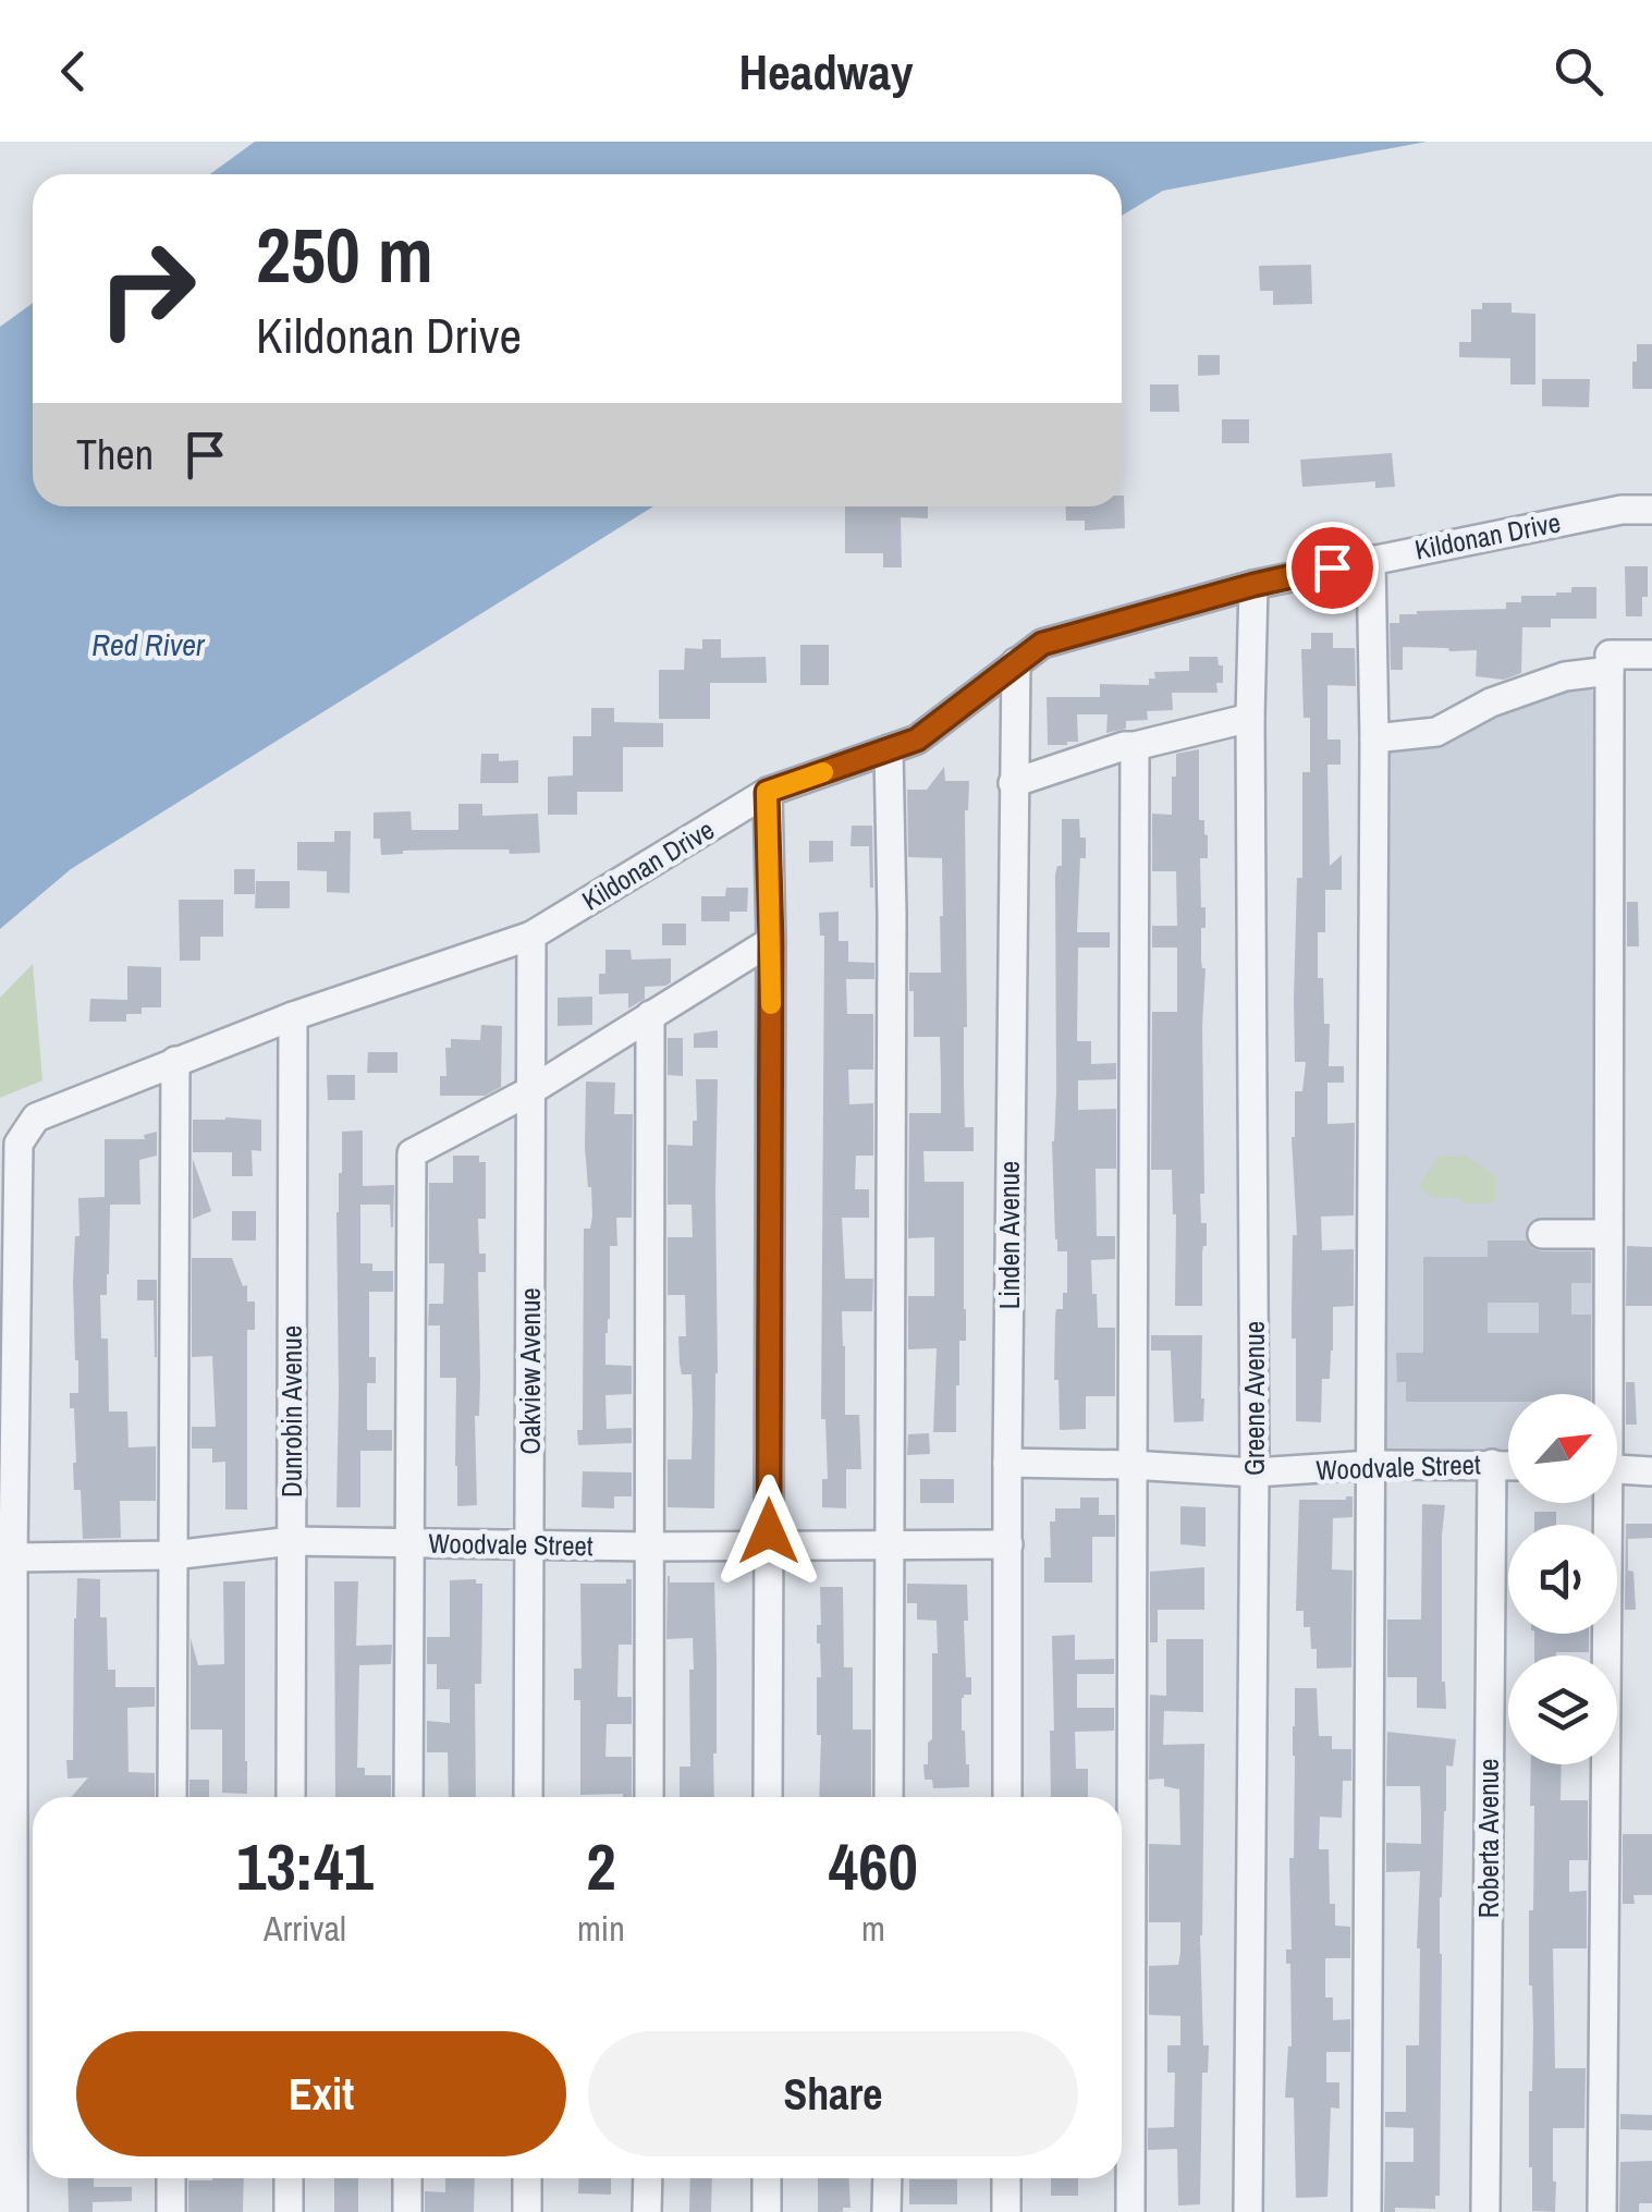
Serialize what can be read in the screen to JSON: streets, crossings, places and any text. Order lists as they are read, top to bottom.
{
  "streets": {
    "street": [
      "Kildonan Drive",
      "Linden Avenue",
      "Oakview Avenue",
      "Greene Avenue",
      "Dunrobin Avenue",
      "Woodvale Street",
      "Roberta Avenue"
    ]
  },
  "crossings": [
    ["Kildonan Drive", "Linden Avenue"],
    ["Kildonan Drive", "Oakview Avenue"],
    ["Kildonan Drive", "Greene Avenue"],
    ["Kildonan Drive", "Dunrobin Avenue"],
    ["Kildonan Drive", "Woodvale Street"],
    ["Linden Avenue", "Woodvale Street"],
    ["Oakview Avenue", "Woodvale Street"],
    ["Greene Avenue", "Woodvale Street"],
    ["Dunrobin Avenue", "Woodvale Street"],
    ["Woodvale Street", "Roberta Avenue"]
  ],
  "water": ["Red River"],
  "north": "top right",
  "page": {
    "header": "Headway",
    "turn": ["250 m", "Kildonan Drive"],
    "then": "Then",
    "eta": [
      "13:41",
      "Arrival",
      "2",
      "min",
      "460",
      "m"
    ],
    "buttons": ["Exit", "Share"]
  }
}
